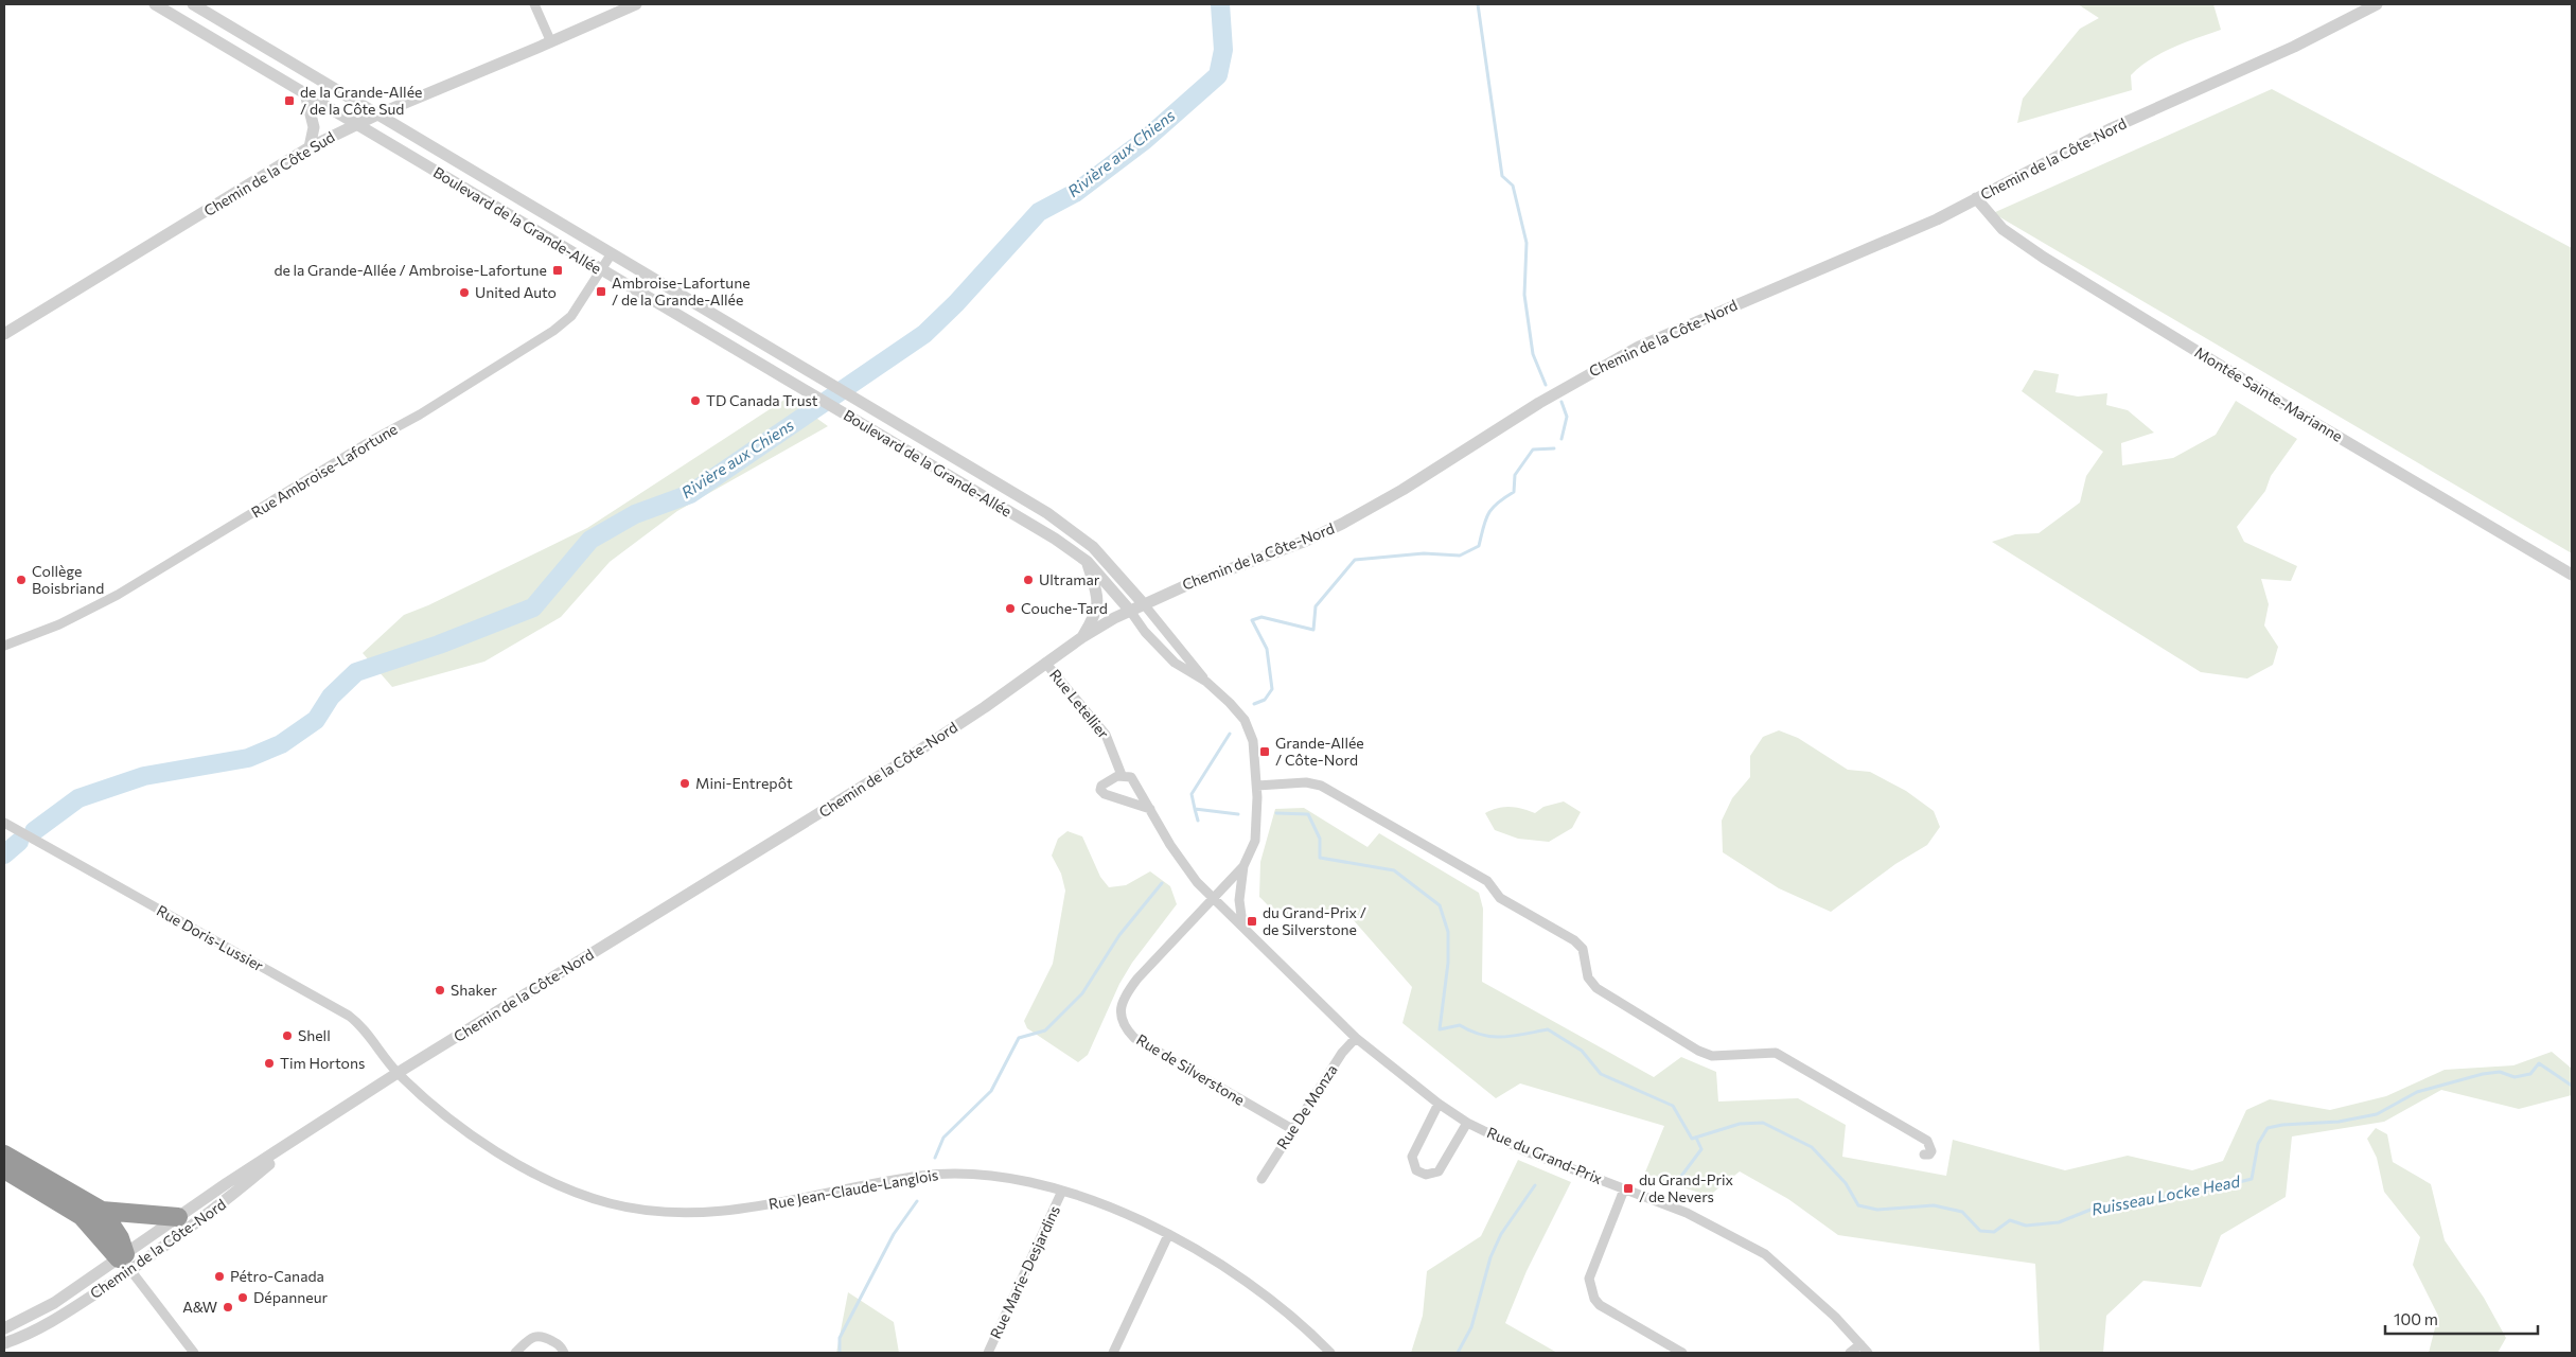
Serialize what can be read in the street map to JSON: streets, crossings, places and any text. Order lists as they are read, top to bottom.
{
  "streets": {
    "street": [
      "Chemin de la Côte-Nord",
      "Chemin de la Côte Sud",
      "Boulevard de la Grande-Allée",
      "Montée Sainte-Marianne",
      "Rue Ambroise-Lafortune",
      "Rue Letellier",
      "Rue Doris-Lussier",
      "Rue de Silverstone",
      "Rue De Monza",
      "Rue du Grand-Prix",
      "Rue Jean-Claude-Langlois",
      "Rue Marie-Desjardins"
    ]
  },
  "crossings": [
    ["Chemin de la Côte-Nord", "Boulevard de la Grande-Allée"],
    ["Chemin de la Côte-Nord", "Montée Sainte-Marianne"],
    ["Chemin de la Côte-Nord", "Rue Letellier"],
    ["Chemin de la Côte-Nord", "Rue Doris-Lussier"],
    ["Chemin de la Côte-Nord", "Rue Jean-Claude-Langlois"],
    ["Chemin de la Côte Sud", "Boulevard de la Grande-Allée"],
    ["Boulevard de la Grande-Allée", "Rue Ambroise-Lafortune"],
    ["Boulevard de la Grande-Allée", "Rue de Silverstone"],
    ["Boulevard de la Grande-Allée", "Rue du Grand-Prix"],
    ["Rue Doris-Lussier", "Rue Jean-Claude-Langlois"],
    ["Rue de Silverstone", "Rue De Monza"],
    ["Rue de Silverstone", "Rue du Grand-Prix"],
    ["Rue De Monza", "Rue du Grand-Prix"],
    ["Rue Jean-Claude-Langlois", "Rue Marie-Desjardins"]
  ],
  "water": ["Rivière aux Chiens", "Ruisseau Locke Head"],
  "places": {
    "transit": [
      "de la Grande-Allée / de la Côte Sud",
      "de la Grande-Allée / Ambroise-Lafortune",
      "Ambroise-Lafortune / de la Grande-Allée",
      "Grande-Allée / Côte-Nord",
      "du Grand-Prix / de Silverstone",
      "du Grand-Prix / de Nevers"
    ],
    "other": [
      "United Auto",
      "TD Canada Trust",
      "Collège Boisbriand",
      "Ultramar",
      "Couche-Tard",
      "Mini-Entrepôt",
      "Shaker",
      "Shell",
      "Tim Hortons",
      "Pétro-Canada",
      "Dépanneur",
      "A&W"
    ]
  },
  "scale_bar": "100 m"
}
